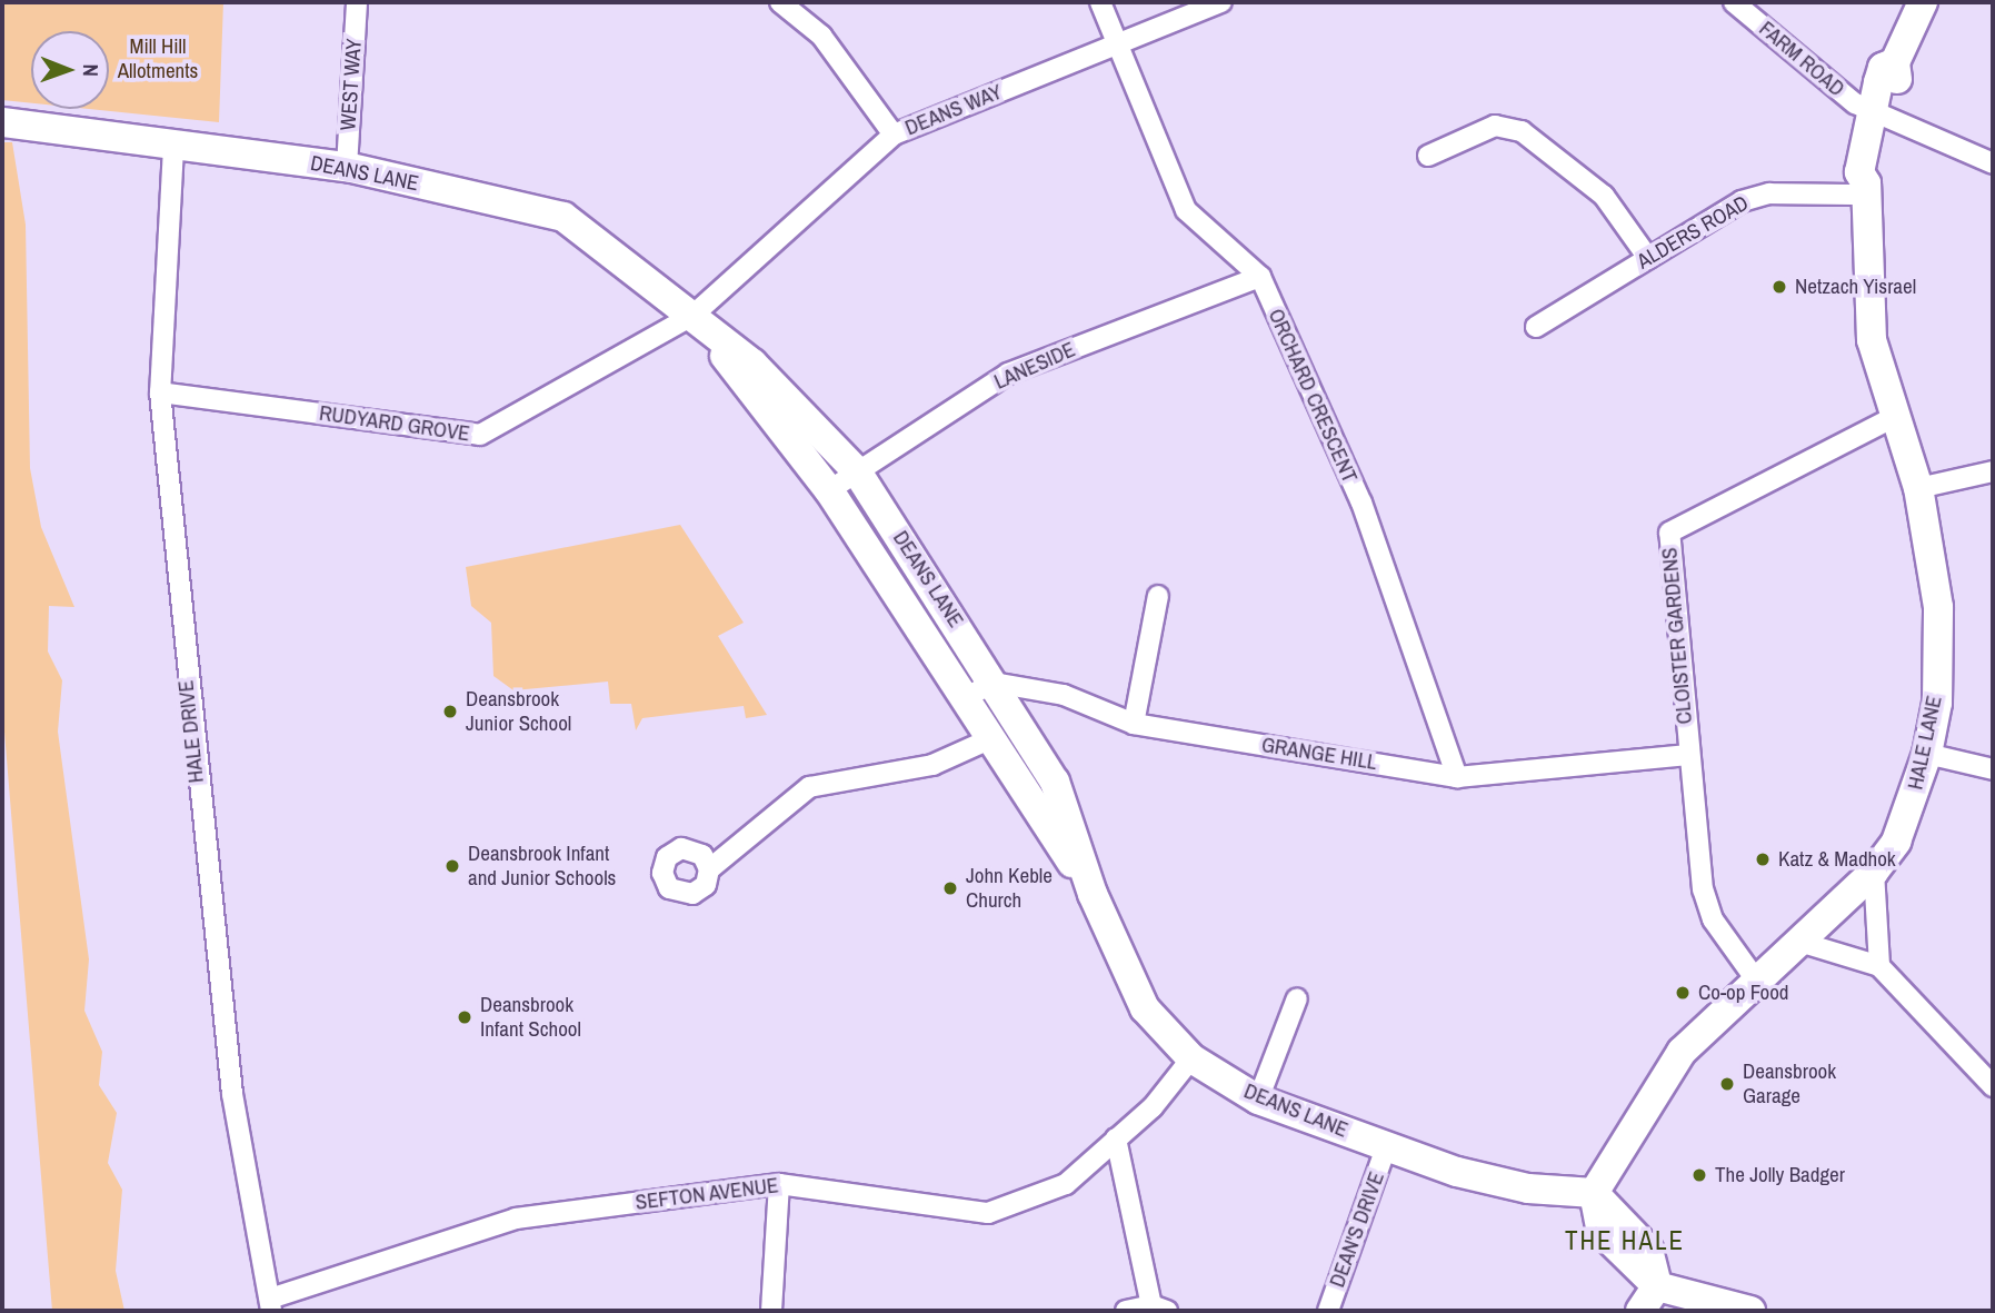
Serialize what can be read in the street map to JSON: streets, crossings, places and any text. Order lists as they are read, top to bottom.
{
  "streets": {
    "main road": ["DEANS LANE", "HALE LANE"],
    "street": [
      "FARM ROAD",
      "WEST WAY",
      "DEANS WAY",
      "ALDERS ROAD",
      "LANESIDE",
      "ORCHARD CRESCENT",
      "RUDYARD GROVE",
      "CLOISTER GARDENS",
      "HALE DRIVE",
      "GRANGE HILL",
      "SEFTON AVENUE",
      "DEAN'S DRIVE"
    ]
  },
  "crossings": [
    ["FARM ROAD", "HALE LANE"],
    ["WEST WAY", "DEANS LANE"],
    ["DEANS WAY", "DEANS LANE"],
    ["DEANS WAY", "ORCHARD CRESCENT"],
    ["DEANS WAY", "RUDYARD GROVE"],
    ["DEANS LANE", "LANESIDE"],
    ["DEANS LANE", "RUDYARD GROVE"],
    ["DEANS LANE", "HALE DRIVE"],
    ["DEANS LANE", "HALE LANE"],
    ["DEANS LANE", "GRANGE HILL"],
    ["DEANS LANE", "SEFTON AVENUE"],
    ["DEANS LANE", "DEAN'S DRIVE"],
    ["ALDERS ROAD", "HALE LANE"],
    ["LANESIDE", "ORCHARD CRESCENT"],
    ["ORCHARD CRESCENT", "GRANGE HILL"],
    ["RUDYARD GROVE", "HALE DRIVE"],
    ["CLOISTER GARDENS", "HALE LANE"],
    ["CLOISTER GARDENS", "GRANGE HILL"],
    ["HALE DRIVE", "SEFTON AVENUE"]
  ],
  "districts": ["THE HALE"],
  "parks": ["Mill Hill Allotments"],
  "places": [
    "Netzach Yisrael",
    "Deansbrook Junior School",
    "Katz & Madhok",
    "Deansbrook Infant and Junior Schools",
    "John Keble Church",
    "Co-op Food",
    "Deansbrook Infant School",
    "Deansbrook Garage",
    "The Jolly Badger"
  ],
  "north": "right"
}
